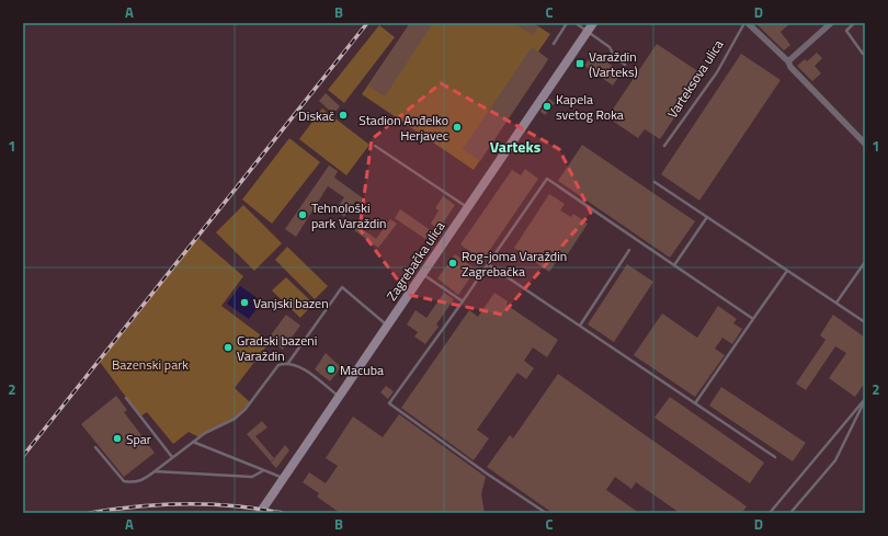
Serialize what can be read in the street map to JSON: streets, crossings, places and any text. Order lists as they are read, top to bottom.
{
  "streets": {
    "main road": ["Zagrebačka ulica"],
    "lane": ["Varteksova ulica"]
  },
  "districts": ["Varteks"],
  "parks": ["Bazenski park"],
  "places": {
    "transit": ["Varaždin (Varteks)"],
    "other": [
      "Kapela svetog Roka",
      "Diskač",
      "Stadion Anđelko Herjavec",
      "Tehnološki park Varaždin",
      "Rog-joma Varaždin Zagrebačka",
      "Vanjski bazen",
      "Gradski bazeni Varaždin",
      "Macuba",
      "Spar"
    ]
  },
  "grid": {
    "columns": [
      "A",
      "B",
      "C",
      "D"
    ],
    "rows": ["1", "2"]
  }
}
